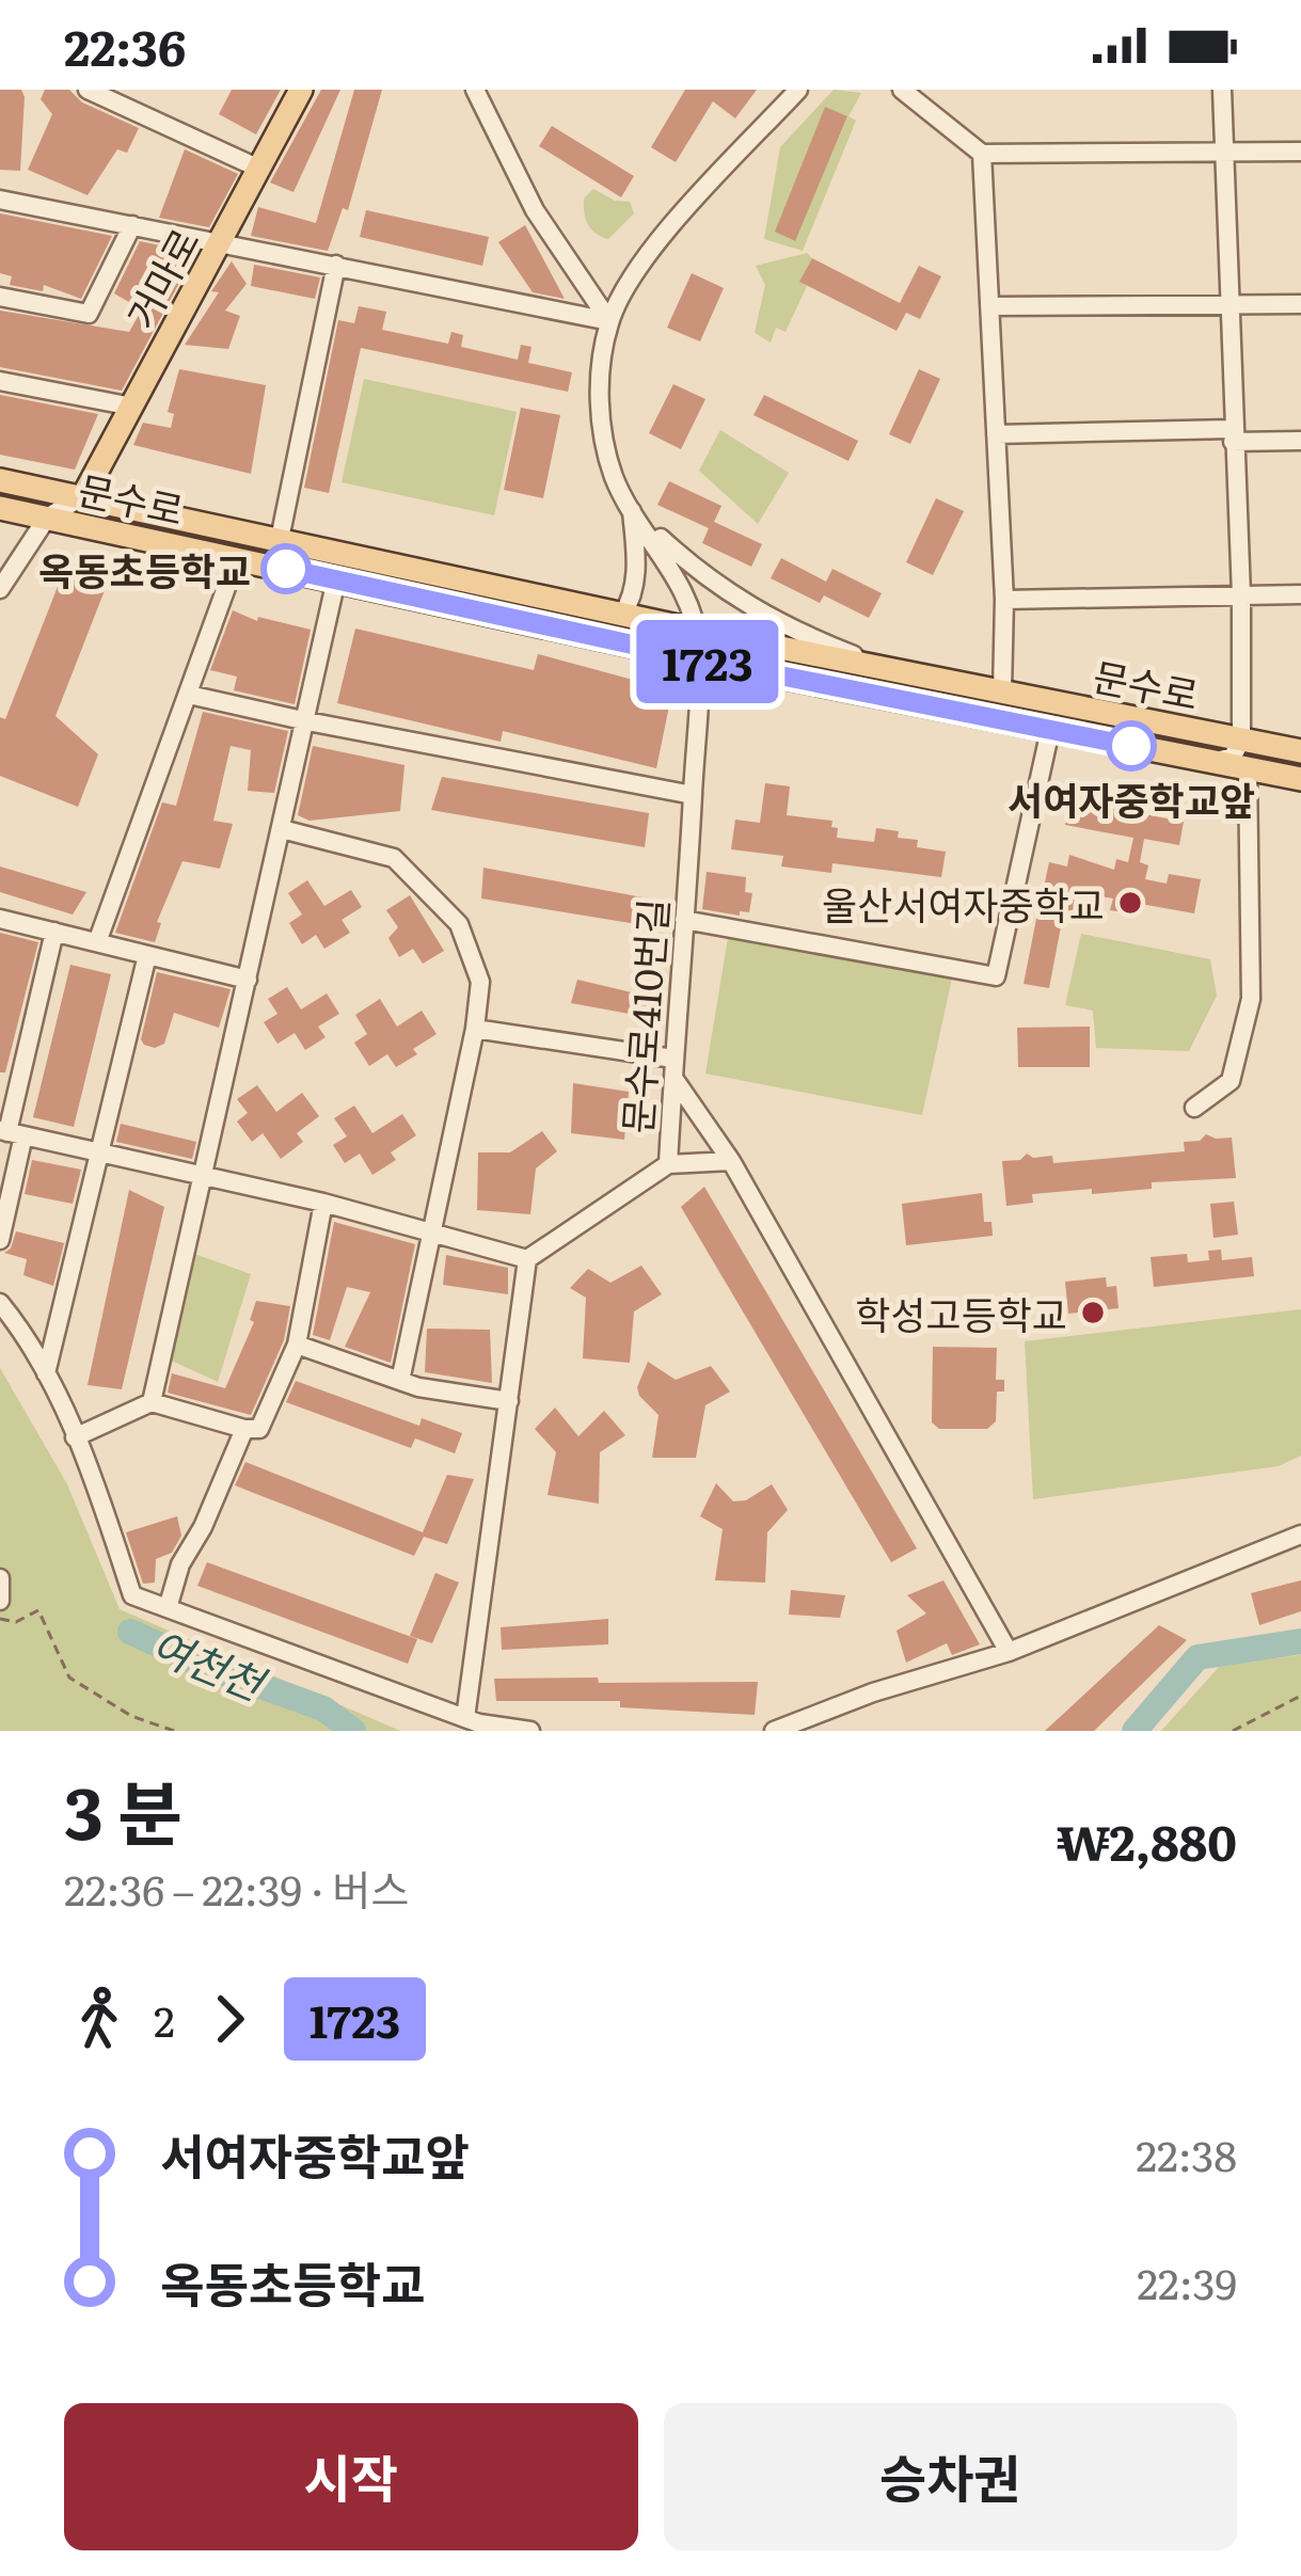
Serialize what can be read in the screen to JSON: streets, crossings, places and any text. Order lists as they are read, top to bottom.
{
  "streets": {
    "main road": ["거마로", "문수로"],
    "street": ["문수로410번길"]
  },
  "crossings": [
    ["거마로", "문수로"],
    ["문수로", "문수로410번길"]
  ],
  "water": ["여천천"],
  "places": [
    "옥동초등학교",
    "서여자중학교앞",
    "울산서여자중학교",
    "학성고등학교"
  ],
  "lines": ["bus line 1723"],
  "page": {
    "status": "22:36",
    "on_map": "1723",
    "heading": ["3 분", "22:36 – 22:39 · 버스", "₩2,880"],
    "legs": ["2", "1723"],
    "list": [
      {
        "name": "서여자중학교앞",
        "value": "22:38"
      },
      {
        "name": "옥동초등학교",
        "value": "22:39"
      }
    ],
    "buttons": ["시작", "승차권"]
  }
}
